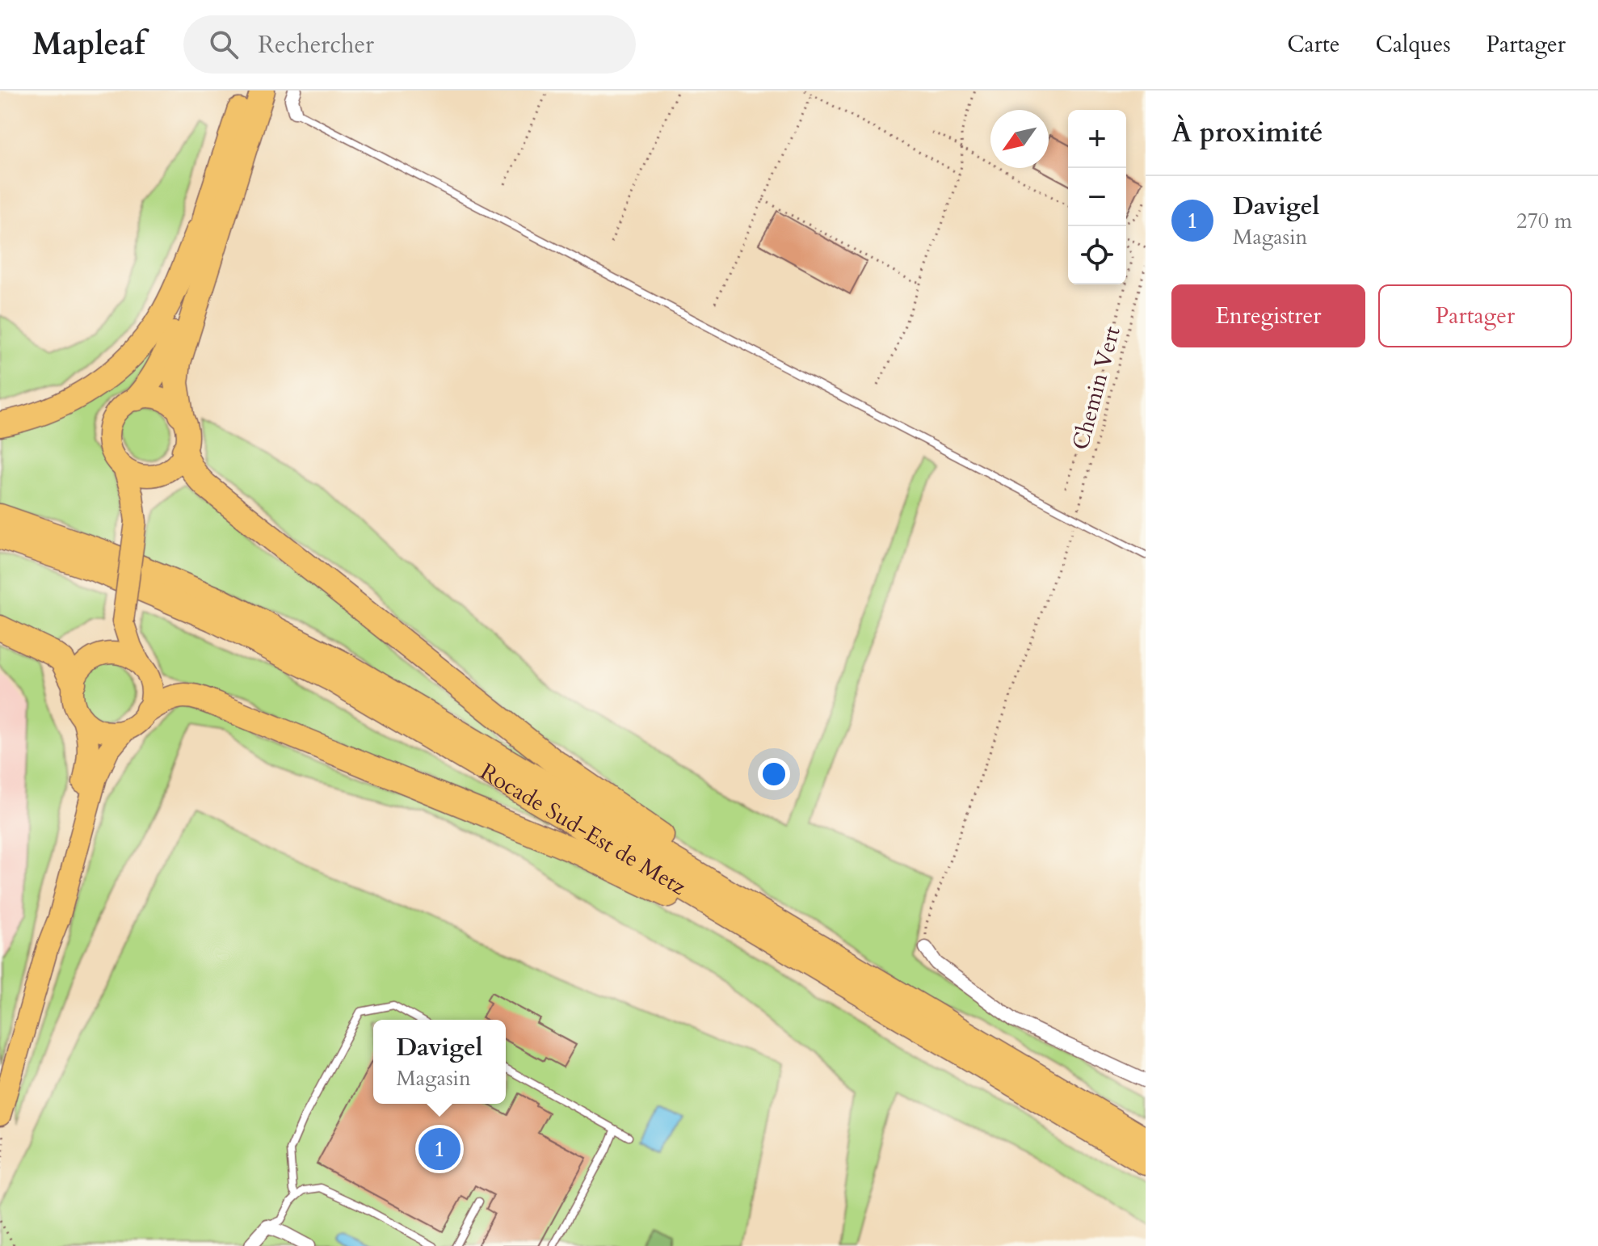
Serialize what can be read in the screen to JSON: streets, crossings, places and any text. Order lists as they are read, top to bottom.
{
  "streets": {
    "highway": ["Rocade Sud-Est de Metz"],
    "path": ["Chemin Vert"]
  },
  "north": "bottom left",
  "page": {
    "header": "Mapleaf",
    "search": "Rechercher",
    "nav": ["Carte", "Calques", "Partager"],
    "heading": "À proximité",
    "map_buttons": ["+", "−"],
    "list": [
      {
        "mark": "1",
        "name": "Davigel",
        "note": "Magasin",
        "value": "270 m"
      }
    ],
    "buttons": ["Enregistrer", "Partager"],
    "popup": ["Davigel", "Magasin"],
    "pins": "1"
  }
}
